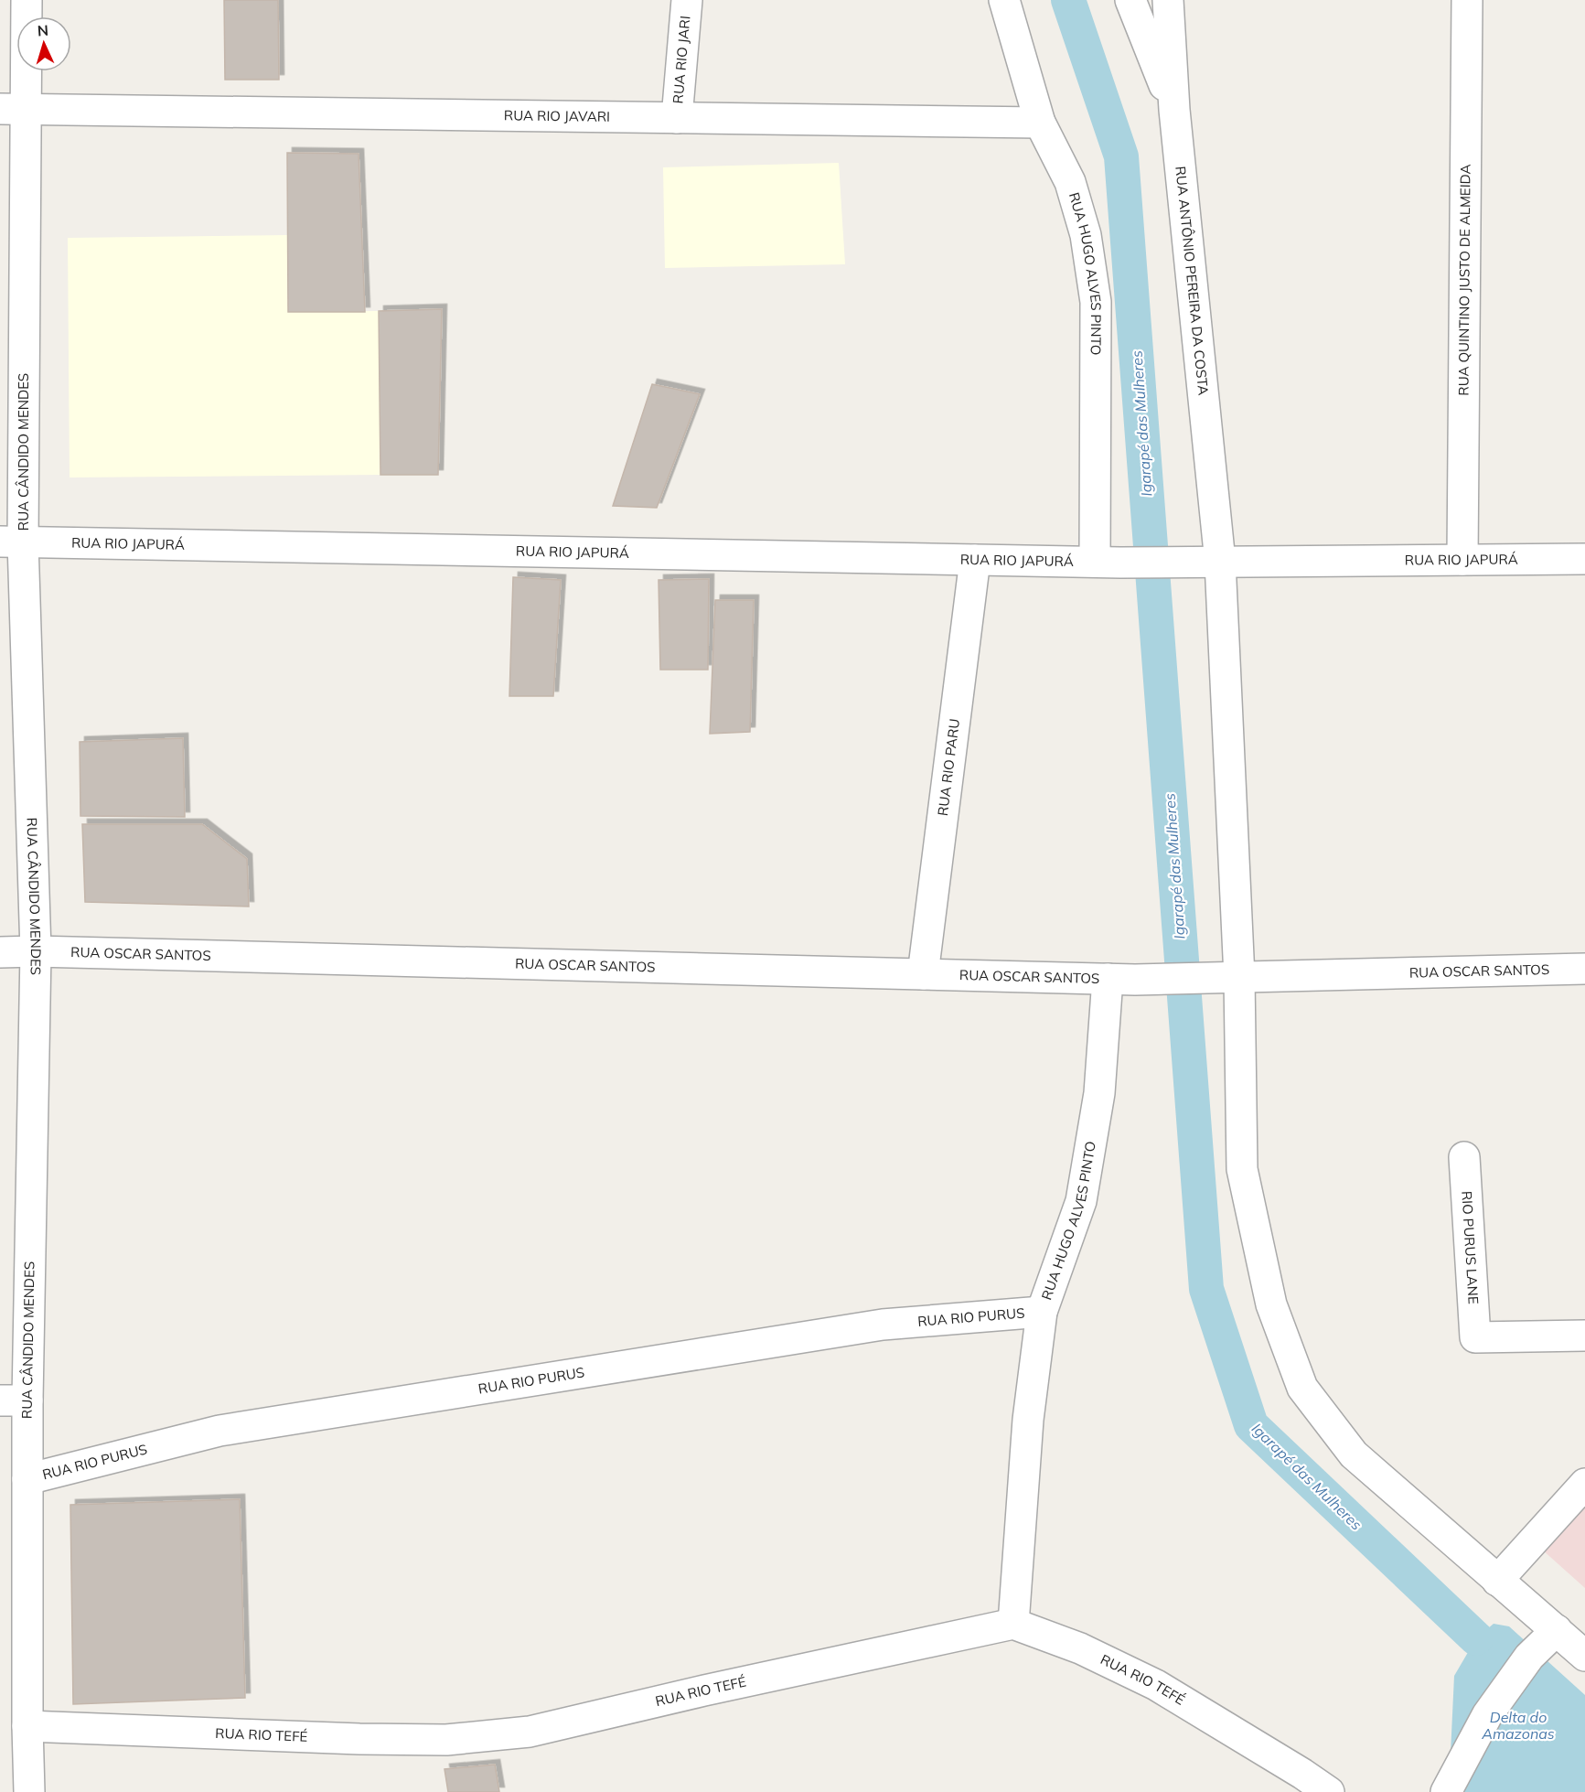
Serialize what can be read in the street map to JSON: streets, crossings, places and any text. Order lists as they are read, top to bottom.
{
  "streets": {
    "street": [
      "RUA RIO JARI",
      "RUA RIO JAVARI",
      "RUA HUGO ALVES PINTO",
      "RUA QUINTINO JUSTO DE ALMEIDA",
      "RUA ANTÔNIO PEREIRA DA COSTA",
      "RUA CÂNDIDO MENDES",
      "RUA RIO JAPURÁ",
      "RUA RIO PARU",
      "RUA OSCAR SANTOS",
      "RIO PURUS LANE",
      "RUA RIO PURUS",
      "RUA RIO TEFÉ"
    ]
  },
  "crossings": [
    ["RUA RIO JARI", "RUA RIO JAVARI"],
    ["RUA RIO JAVARI", "RUA HUGO ALVES PINTO"],
    ["RUA RIO JAVARI", "RUA CÂNDIDO MENDES"],
    ["RUA HUGO ALVES PINTO", "RUA RIO JAPURÁ"],
    ["RUA HUGO ALVES PINTO", "RUA OSCAR SANTOS"],
    ["RUA HUGO ALVES PINTO", "RUA RIO PURUS"],
    ["RUA HUGO ALVES PINTO", "RUA RIO TEFÉ"],
    ["RUA QUINTINO JUSTO DE ALMEIDA", "RUA RIO JAPURÁ"],
    ["RUA ANTÔNIO PEREIRA DA COSTA", "RUA RIO JAPURÁ"],
    ["RUA ANTÔNIO PEREIRA DA COSTA", "RUA OSCAR SANTOS"],
    ["RUA CÂNDIDO MENDES", "RUA RIO JAPURÁ"],
    ["RUA CÂNDIDO MENDES", "RUA OSCAR SANTOS"],
    ["RUA CÂNDIDO MENDES", "RUA RIO PURUS"],
    ["RUA CÂNDIDO MENDES", "RUA RIO TEFÉ"],
    ["RUA RIO JAPURÁ", "RUA RIO PARU"],
    ["RUA RIO PARU", "RUA OSCAR SANTOS"]
  ],
  "water": ["Igarapé das Mulheres", "Delta do Amazonas"],
  "north": "top"
}
